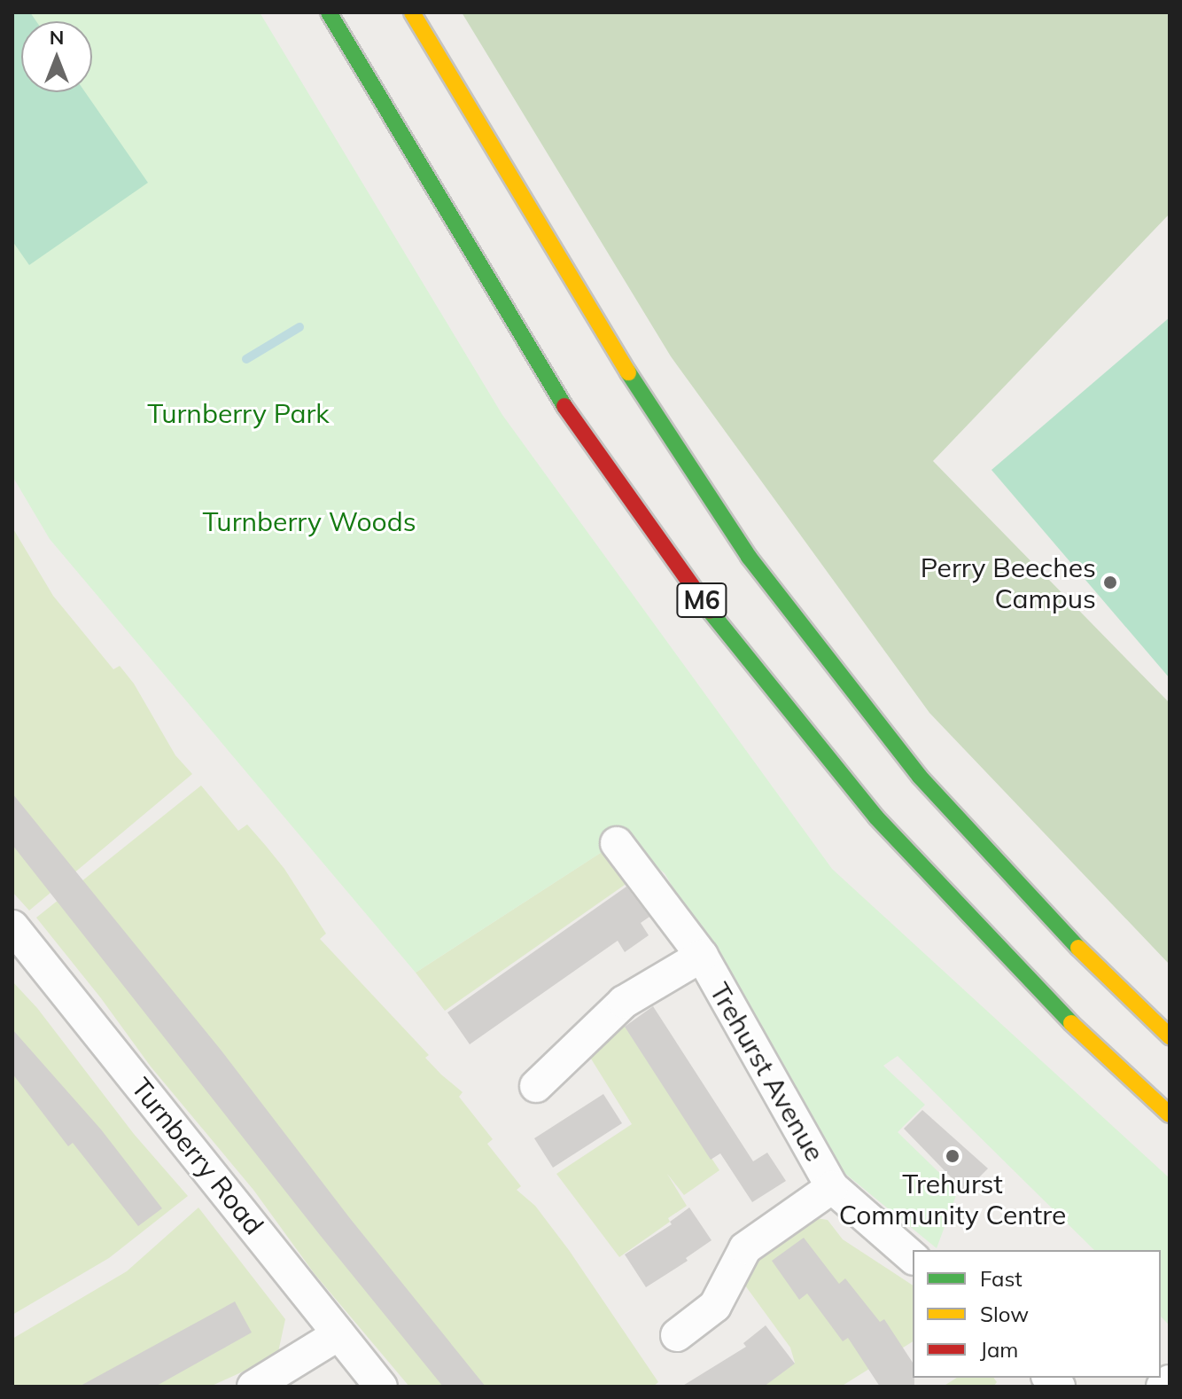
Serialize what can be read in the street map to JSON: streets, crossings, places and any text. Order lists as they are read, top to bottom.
{
  "streets": {
    "highway": ["M6"],
    "street": ["Trehurst Avenue", "Turnberry Road"]
  },
  "parks": ["Turnberry Park", "Turnberry Woods"],
  "places": ["Perry Beeches Campus", "Trehurst Community Centre"],
  "legend": ["Fast", "Slow", "Jam"],
  "north": "top"
}
